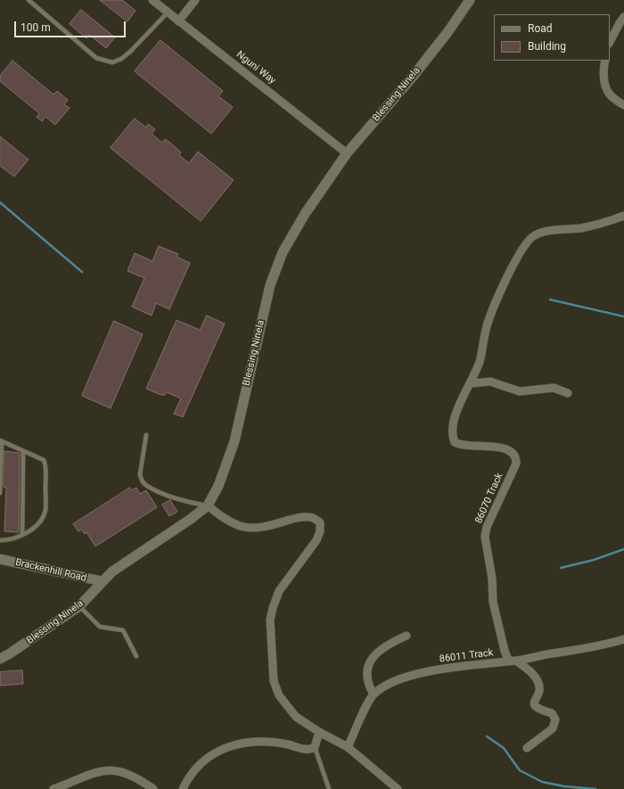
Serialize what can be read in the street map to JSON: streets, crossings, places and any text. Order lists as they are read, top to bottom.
{
  "streets": {
    "street": [
      "Nguni Way",
      "Blessing Ninela",
      "86070 Track",
      "Brackenhill Road",
      "86011 Track"
    ]
  },
  "crossings": [
    ["Nguni Way", "Blessing Ninela"],
    ["Blessing Ninela", "Brackenhill Road"],
    ["86070 Track", "86011 Track"]
  ],
  "legend": ["Road", "Building"],
  "scale_bar": "100 m"
}
